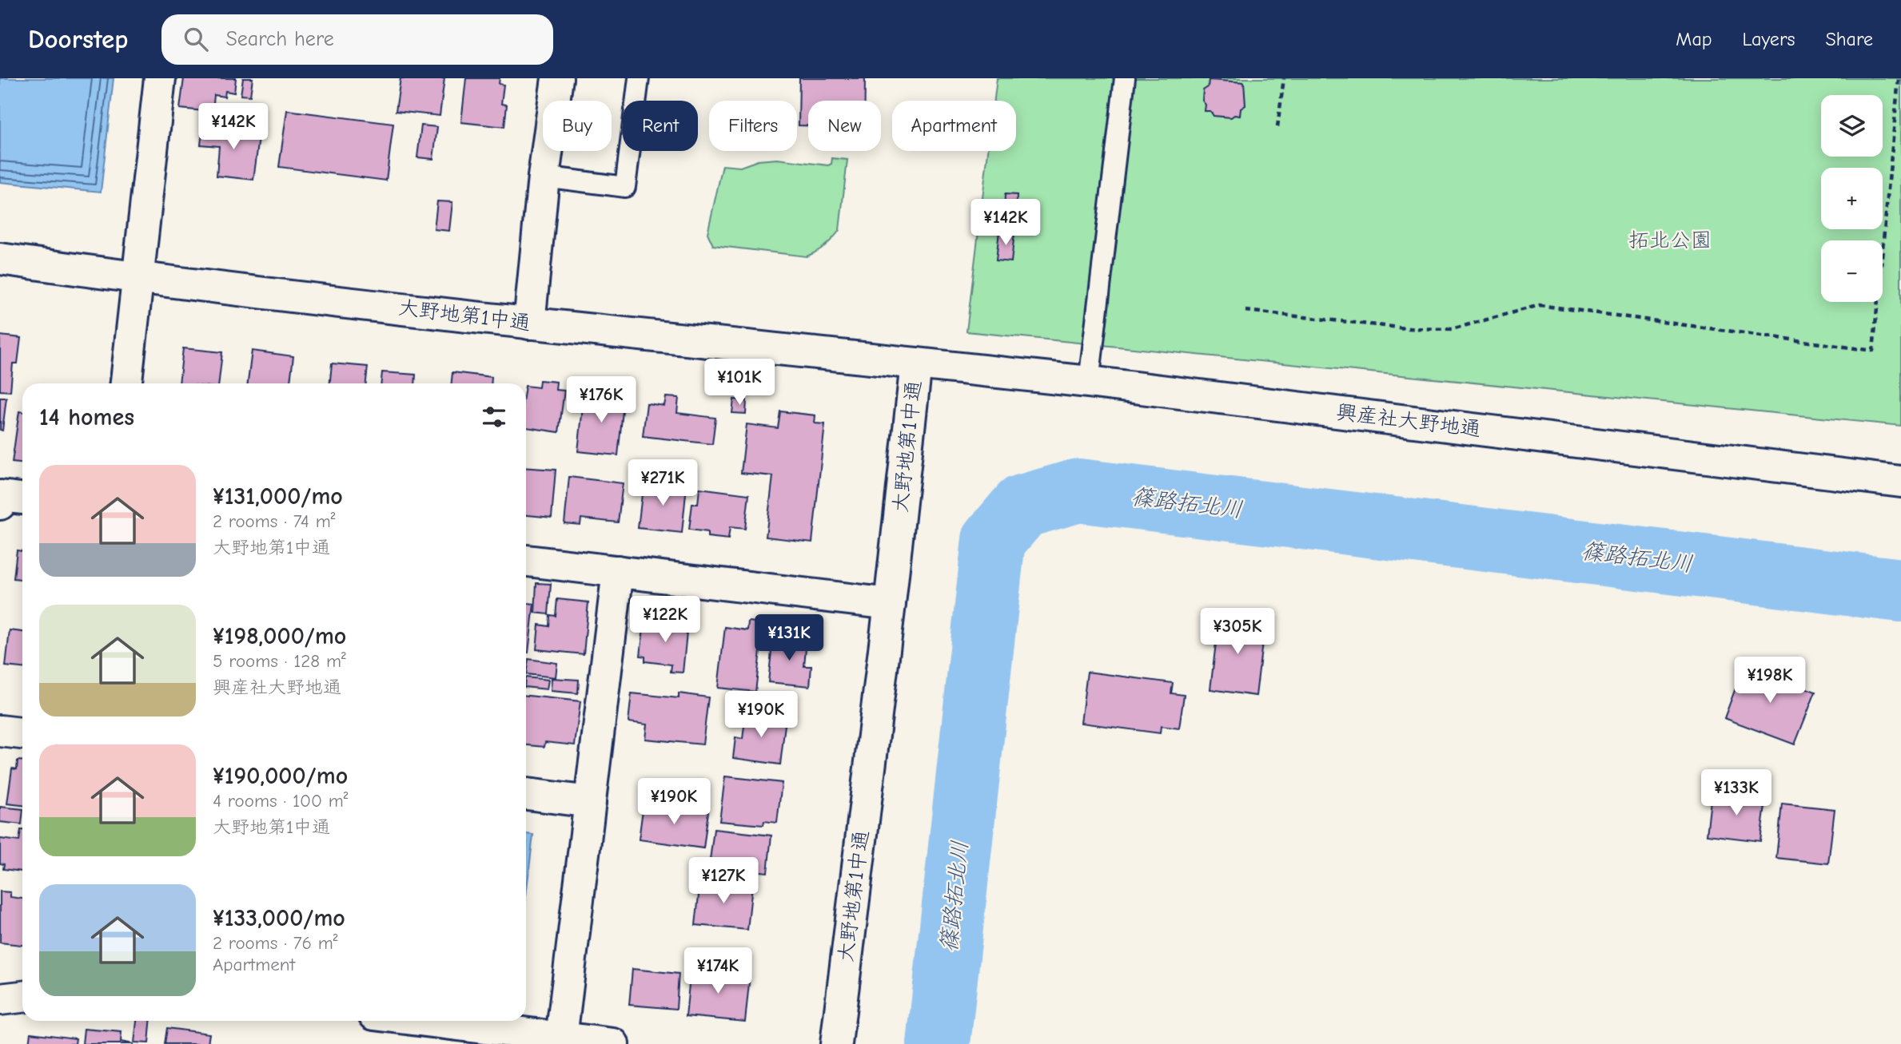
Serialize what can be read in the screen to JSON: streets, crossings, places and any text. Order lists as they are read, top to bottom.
{
  "streets": {
    "street": ["大野地第1中通", "興産社大野地通"]
  },
  "crossings": [
    ["大野地第1中通", "興産社大野地通"]
  ],
  "water": ["篠路拓北川"],
  "parks": ["拓北公園"],
  "page": {
    "header": "Doorstep",
    "search": "Search here",
    "nav": ["Map", "Layers", "Share"],
    "map_buttons": ["+", "−"],
    "chip": [
      "Buy",
      "Rent",
      "Filters",
      "New",
      "Apartment"
    ],
    "price": [
      "¥142K",
      "¥142K",
      "¥101K",
      "¥176K",
      "¥271K",
      "¥122K",
      "¥305K",
      "¥131K",
      "¥198K",
      "¥190K",
      "¥133K",
      "¥190K",
      "¥127K",
      "¥174K"
    ],
    "heading": "14 homes",
    "list": [
      {
        "name": "¥131,000/mo",
        "note": "2 rooms · 74 m² · 大野地第1中通"
      },
      {
        "name": "¥198,000/mo",
        "note": "5 rooms · 128 m² · 興産社大野地通"
      },
      {
        "name": "¥190,000/mo",
        "note": "4 rooms · 100 m² · 大野地第1中通"
      },
      {
        "name": "¥133,000/mo",
        "note": "2 rooms · 76 m² · Apartment"
      }
    ]
  }
}
